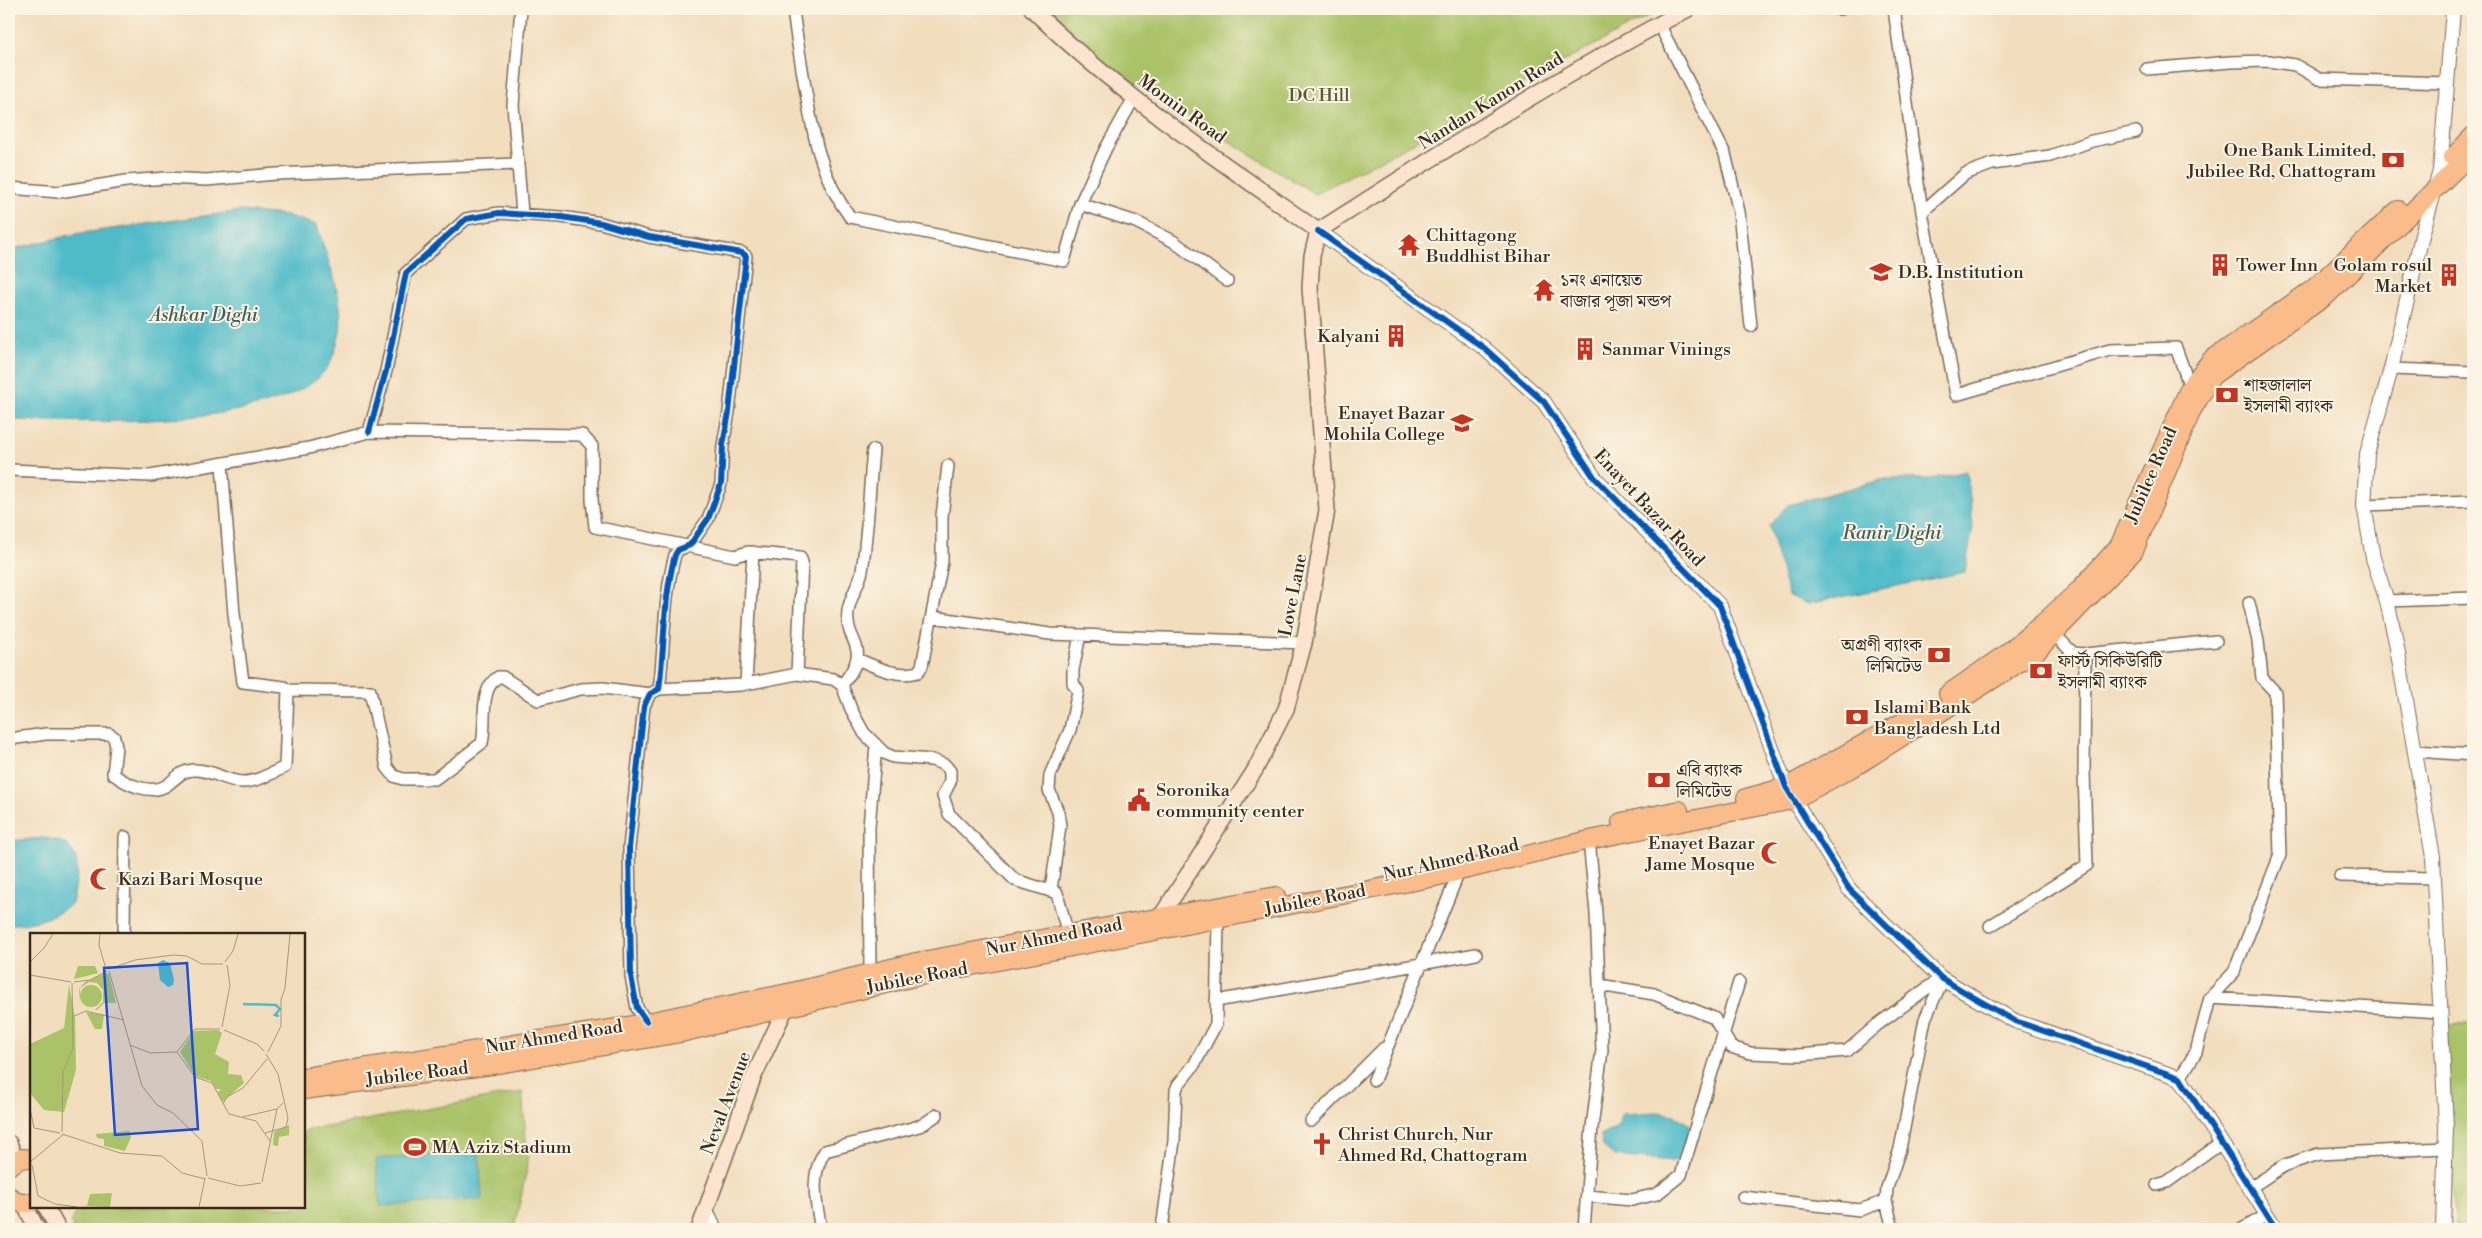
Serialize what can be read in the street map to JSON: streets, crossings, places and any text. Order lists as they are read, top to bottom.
{
  "streets": {
    "main road": [
      "Nandan Kanon Road",
      "Momin Road",
      "Jubilee Road",
      "Love Lane",
      "Nur Ahmed Road",
      "Neval Avenue"
    ],
    "street": ["Enayet Bazar Road"]
  },
  "crossings": [
    ["Nandan Kanon Road", "Momin Road"],
    ["Nandan Kanon Road", "Enayet Bazar Road"],
    ["Nandan Kanon Road", "Love Lane"],
    ["Momin Road", "Enayet Bazar Road"],
    ["Momin Road", "Love Lane"],
    ["Jubilee Road", "Enayet Bazar Road"],
    ["Jubilee Road", "Love Lane"],
    ["Jubilee Road", "Nur Ahmed Road"],
    ["Jubilee Road", "Neval Avenue"],
    ["Enayet Bazar Road", "Love Lane"],
    ["Enayet Bazar Road", "Nur Ahmed Road"],
    ["Love Lane", "Nur Ahmed Road"],
    ["Nur Ahmed Road", "Neval Avenue"]
  ],
  "water": ["Ashkar Dighi", "Ranir Dighi"],
  "parks": ["DC Hill"],
  "places": {
    "bank": [
      "One Bank Limited, Jubilee Rd, Chattogram",
      "শাহজালাল ইসলামী ব্যাংক",
      "অগ্রণী ব্যাংক লিমিটেড",
      "ফার্স্ট সিকিউরিটি ইসলামী ব্যাংক",
      "Islami Bank Bangladesh Ltd",
      "এবি ব্যাংক লিমিটেড"
    ],
    "temple": ["Chittagong Buddhist Bihar", "১নং এনায়েত বাজার পূজা মন্ডপ"],
    "building": [
      "Tower Inn",
      "Golam rosul Market",
      "Kalyani",
      "Sanmar Vinings"
    ],
    "school or university": ["D.B. Institution", "Enayet Bazar Mohila College"],
    "public building": ["Soronika community center"],
    "mosque": ["Enayet Bazar Jame Mosque", "Kazi Bari Mosque"],
    "church": ["Christ Church, Nur Ahmed Rd, Chattogram"],
    "sports": ["MA Aziz Stadium"]
  }
}
